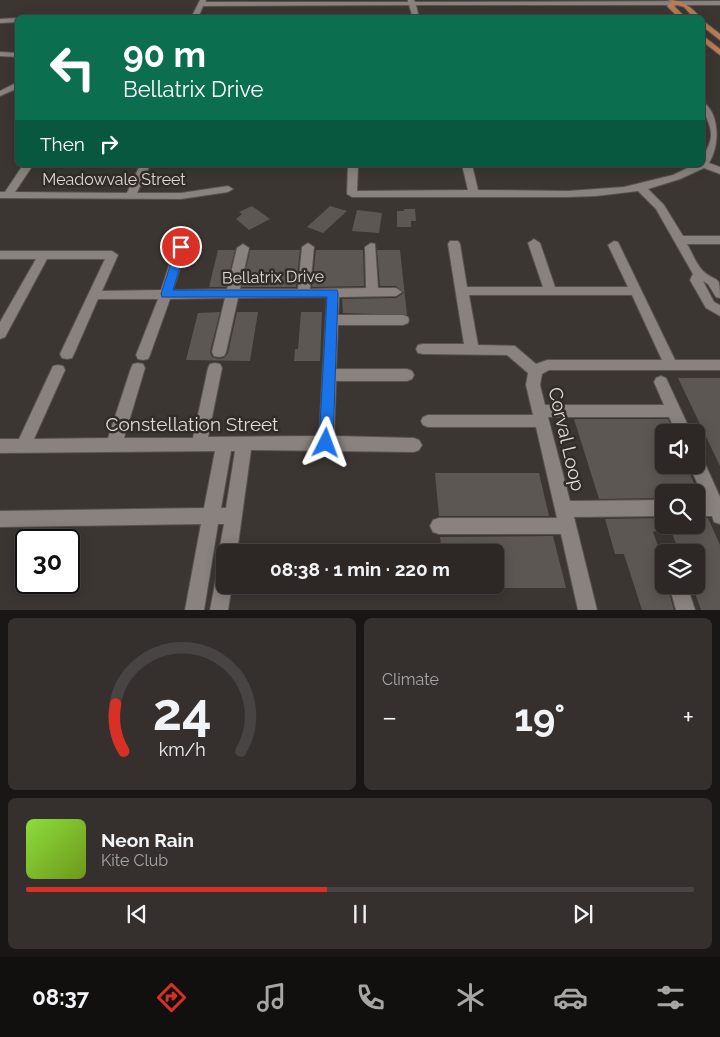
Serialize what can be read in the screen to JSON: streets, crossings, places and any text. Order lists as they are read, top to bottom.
{
  "streets": {
    "street": [
      "Meadowvale Street",
      "Bellatrix Drive",
      "Constellation Street",
      "Corval Loop"
    ]
  },
  "page": {
    "turn": ["90 m", "Bellatrix Drive"],
    "then": "Then",
    "limit": "30",
    "trip": "08:38 · 1 min · 220 m",
    "tile": "Climate",
    "heat": ["−", "19°", "+"],
    "song": ["Neon Rain", "Kite Club"],
    "tabs": "08:37",
    "gauge": ["24", "km/h"]
  }
}
